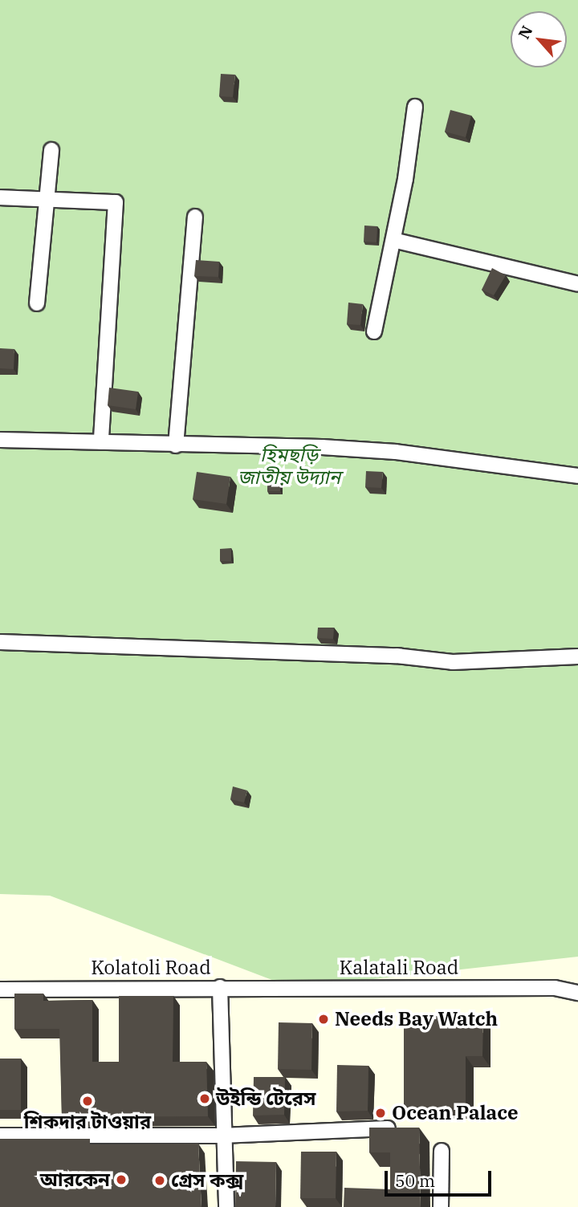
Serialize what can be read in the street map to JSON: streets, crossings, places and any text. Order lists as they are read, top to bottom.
{
  "streets": {
    "street": ["Kolatoli Road", "Kalatali Road"]
  },
  "crossings": [
    ["Kolatoli Road", "Kalatali Road"]
  ],
  "parks": ["হিমছড়ি জাতীয় উদ্যান"],
  "places": [
    "Needs Bay Watch",
    "উইন্ডি টেরেস",
    "শিকদার টাওয়ার",
    "Ocean Palace",
    "আরকেন",
    "গ্রেস কক্স"
  ],
  "scale_bar": "50 m",
  "north": "top left"
}
